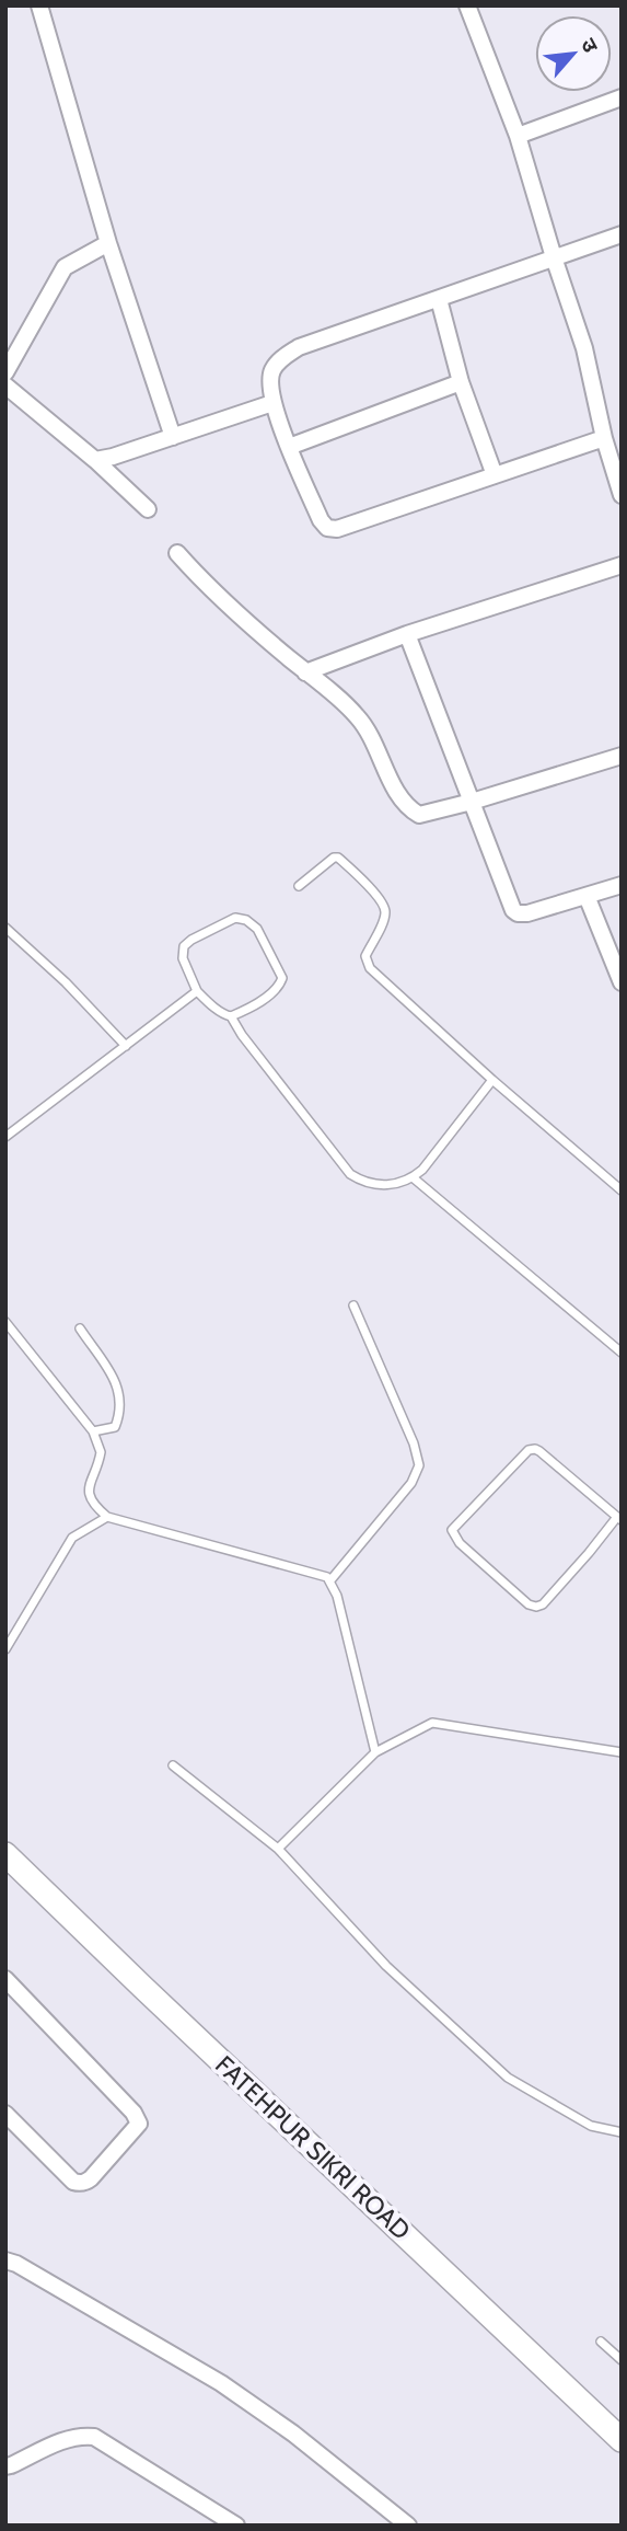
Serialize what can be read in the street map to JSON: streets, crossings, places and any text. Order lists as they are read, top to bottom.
{
  "streets": {
    "main road": ["FATEHPUR SIKRI ROAD"]
  },
  "north": "top right"
}
